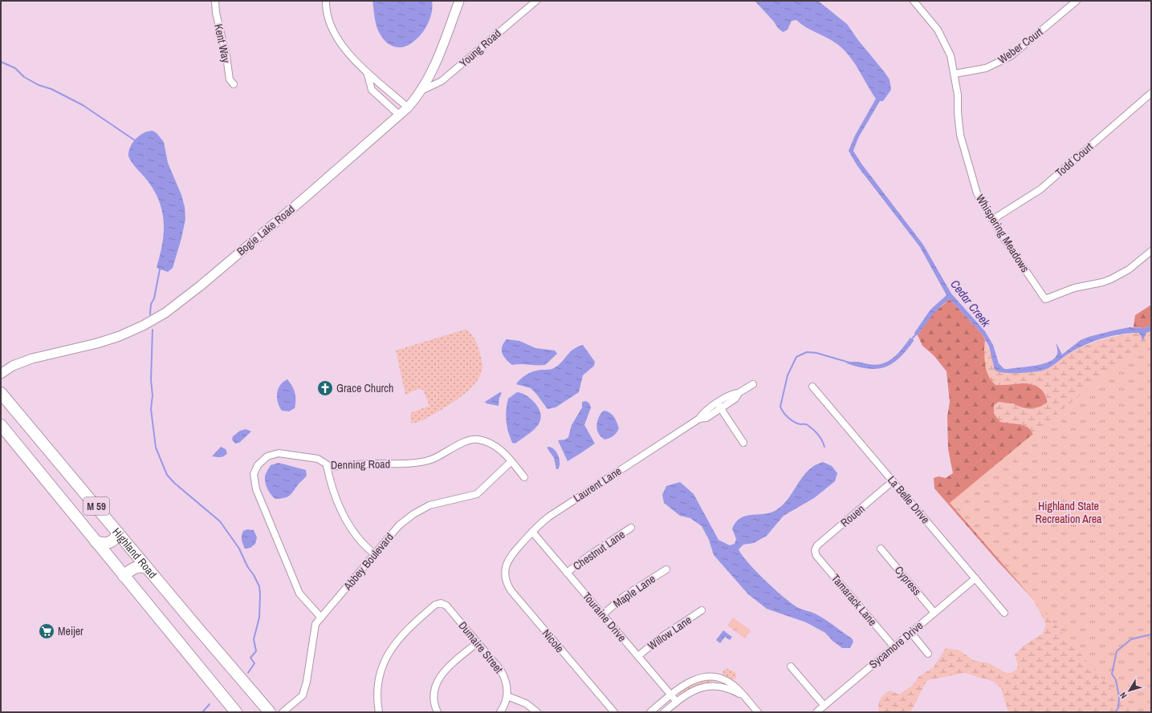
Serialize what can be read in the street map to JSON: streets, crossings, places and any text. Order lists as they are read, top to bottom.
{
  "streets": {
    "highway": ["M 59", "Highland Road"],
    "main road": ["Bogie Lake Road"],
    "street": [
      "Kent Way",
      "Weber Court",
      "Young Road",
      "Todd Court",
      "Whispering Meadows",
      "Denning Road",
      "Laurent Lane",
      "La Belle Drive",
      "Rouen",
      "Chestnut Lane",
      "Abbey Boulevard",
      "Cypress",
      "Maple Lane",
      "Tamarack Lane",
      "Touraine Drive",
      "Willow Lane",
      "Nicole",
      "Sycamore Drive",
      "Dumaire Street"
    ]
  },
  "crossings": [
    ["Weber Court", "Whispering Meadows"],
    ["Young Road", "Bogie Lake Road"],
    ["Todd Court", "Whispering Meadows"],
    ["Denning Road", "Abbey Boulevard"],
    ["Laurent Lane", "Touraine Drive"],
    ["Laurent Lane", "Nicole"],
    ["La Belle Drive", "Rouen"],
    ["La Belle Drive", "Sycamore Drive"],
    ["Rouen", "Tamarack Lane"],
    ["Chestnut Lane", "Touraine Drive"],
    ["Cypress", "Sycamore Drive"],
    ["Maple Lane", "Touraine Drive"],
    ["Tamarack Lane", "Sycamore Drive"],
    ["Touraine Drive", "Willow Lane"]
  ],
  "water": ["Cedar Creek"],
  "parks": ["Highland State Recreation Area"],
  "places": {
    "church": ["Grace Church"],
    "supermarket": ["Meijer"]
  },
  "north": "bottom left"
}
